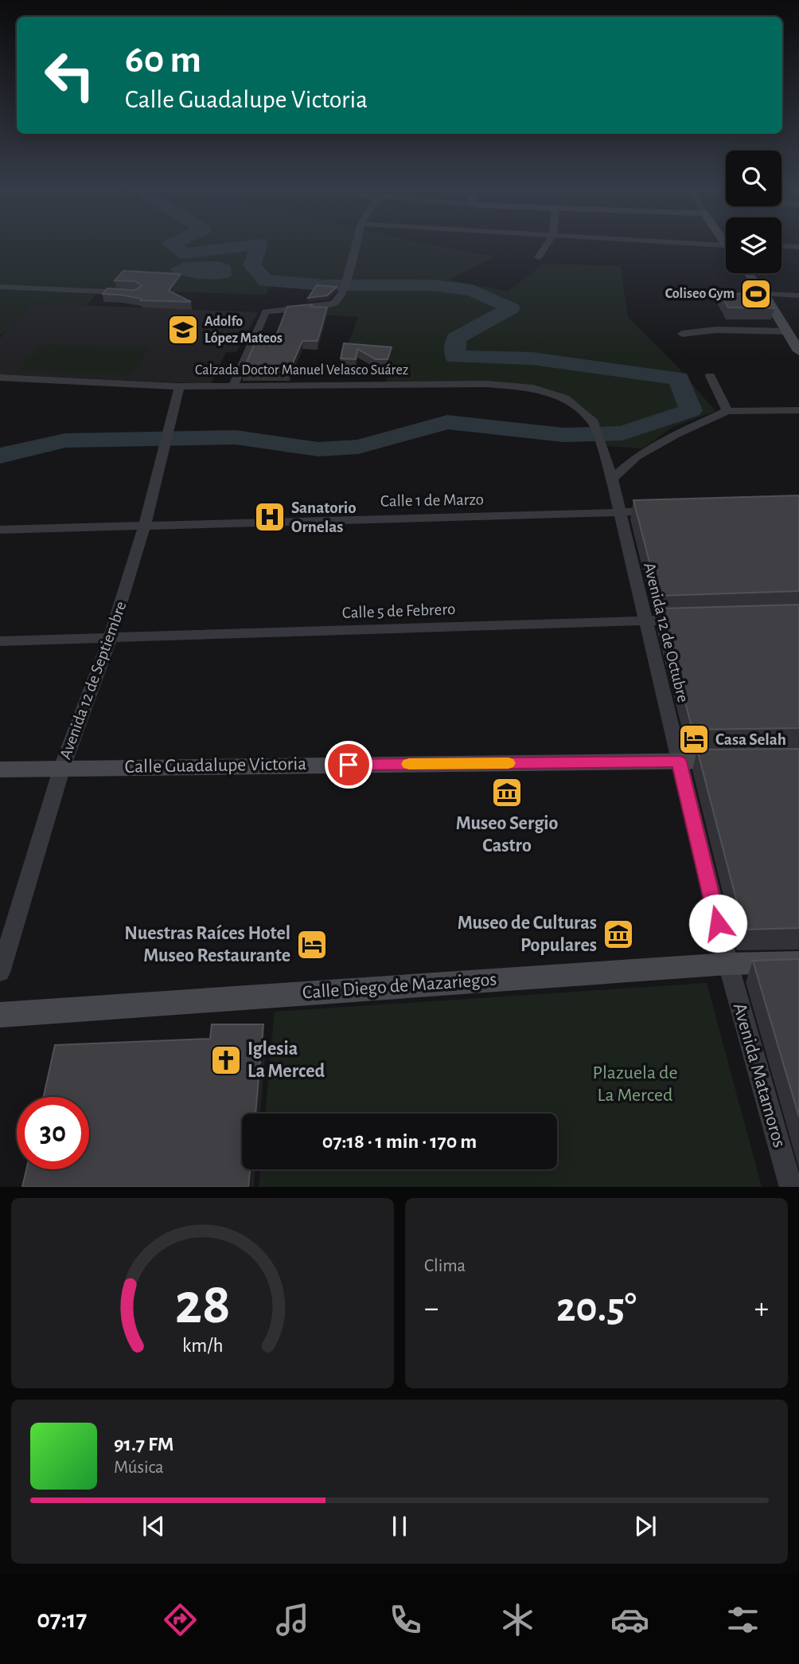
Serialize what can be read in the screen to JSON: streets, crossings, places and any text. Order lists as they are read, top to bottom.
{
  "streets": {
    "main road": ["Calle Guadalupe Victoria", "Calle Diego de Mazariegos"],
    "street": [
      "Calzada Doctor Manuel Velasco Suárez",
      "Calle 1 de Marzo",
      "Calle 5 de Febrero",
      "Avenida 12 de Octubre",
      "Avenida 12 de Septiembre",
      "Avenida Matamoros"
    ]
  },
  "crossings": [
    ["Calzada Doctor Manuel Velasco Suárez", "Avenida 12 de Octubre"],
    ["Calzada Doctor Manuel Velasco Suárez", "Avenida 12 de Septiembre"],
    ["Calle 1 de Marzo", "Avenida 12 de Octubre"],
    ["Calle 1 de Marzo", "Avenida 12 de Septiembre"],
    ["Calle 5 de Febrero", "Avenida 12 de Octubre"],
    ["Calle 5 de Febrero", "Avenida 12 de Septiembre"],
    ["Avenida 12 de Octubre", "Calle Guadalupe Victoria"],
    ["Avenida 12 de Octubre", "Calle Diego de Mazariegos"],
    ["Avenida 12 de Octubre", "Avenida Matamoros"],
    ["Avenida 12 de Septiembre", "Calle Guadalupe Victoria"],
    ["Calle Diego de Mazariegos", "Avenida Matamoros"]
  ],
  "parks": ["Plazuela de La Merced"],
  "places": {
    "sports": ["Coliseo Gym"],
    "school or university": ["Adolfo López Mateos"],
    "hospital": ["Sanatorio Ornelas"],
    "hotel": ["Casa Selah", "Nuestras Raíces Hotel Museo Restaurante"],
    "museum": ["Museo Sergio Castro", "Museo de Culturas Populares"],
    "church": ["Iglesia La Merced"]
  },
  "page": {
    "turn": ["60 m", "Calle Guadalupe Victoria"],
    "limit": "30",
    "trip": "07:18 · 1 min · 170 m",
    "tile": "Clima",
    "heat": ["−", "20.5°", "+"],
    "song": ["91.7 FM", "Música"],
    "tabs": "07:17",
    "gauge": ["28", "km/h"]
  }
}
